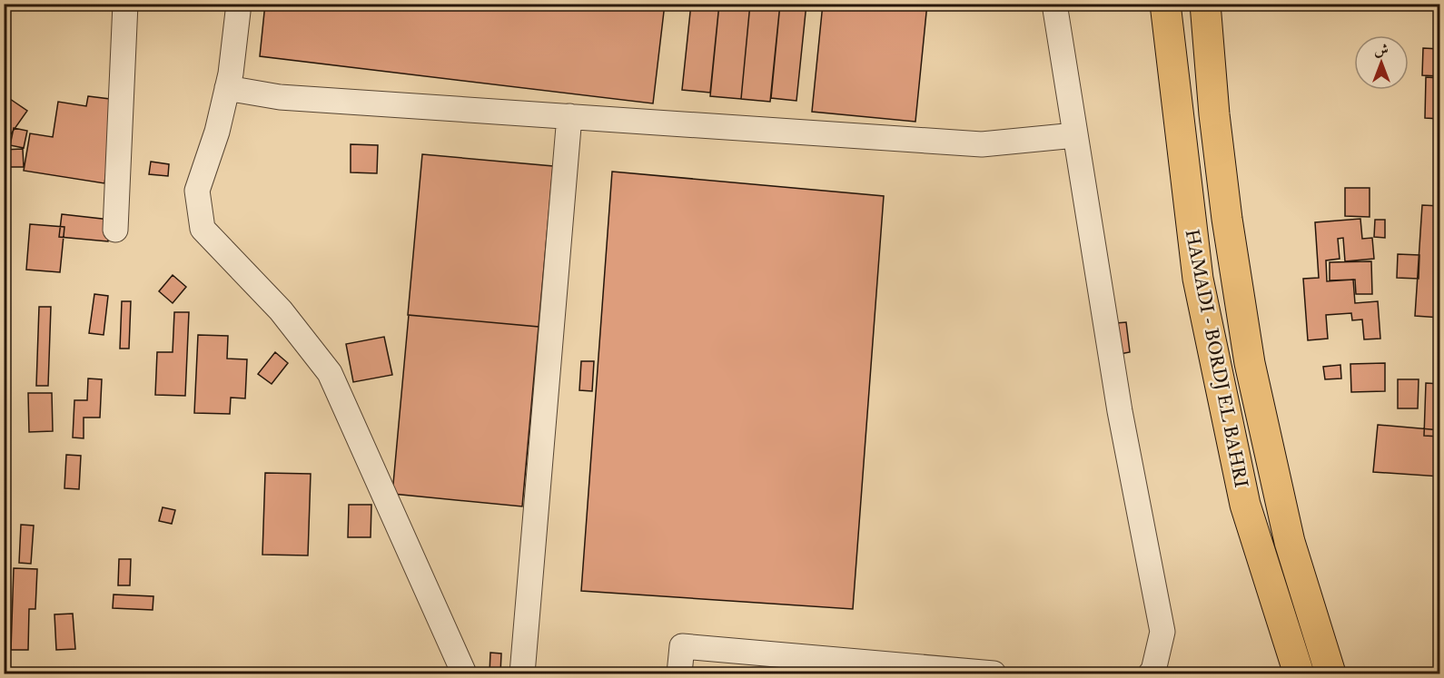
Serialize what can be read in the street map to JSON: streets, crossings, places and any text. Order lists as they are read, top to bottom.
{
  "streets": {
    "highway": ["HAMADI - BORDJ EL BAHRI"]
  },
  "north": "top"
}
